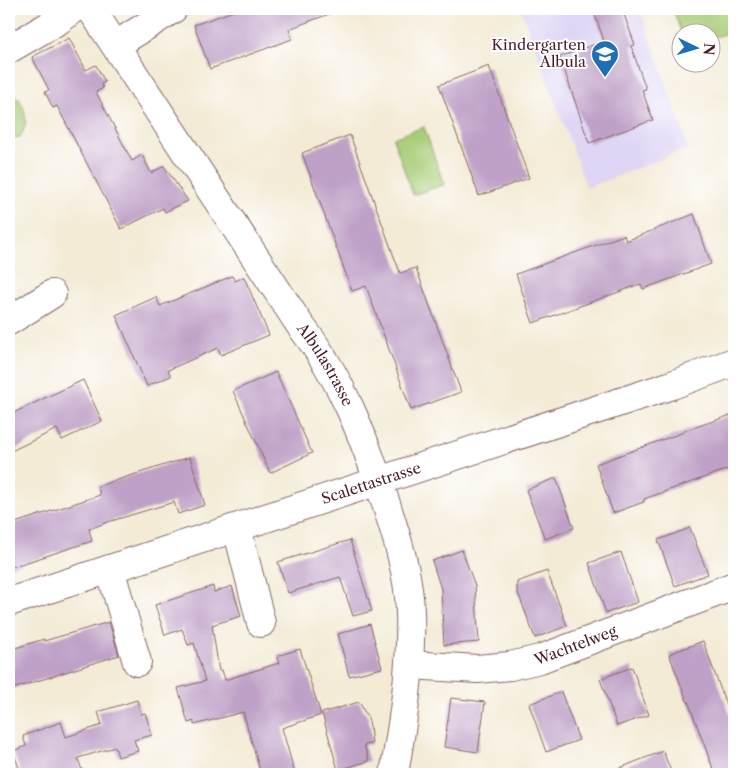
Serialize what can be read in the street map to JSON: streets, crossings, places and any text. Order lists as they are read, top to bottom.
{
  "streets": {
    "street": ["Albulastrasse", "Scalettastrasse", "Wachtelweg"]
  },
  "crossings": [
    ["Albulastrasse", "Scalettastrasse"],
    ["Albulastrasse", "Wachtelweg"]
  ],
  "places": {
    "school or university": ["Kindergarten Albula"]
  },
  "north": "right"
}
